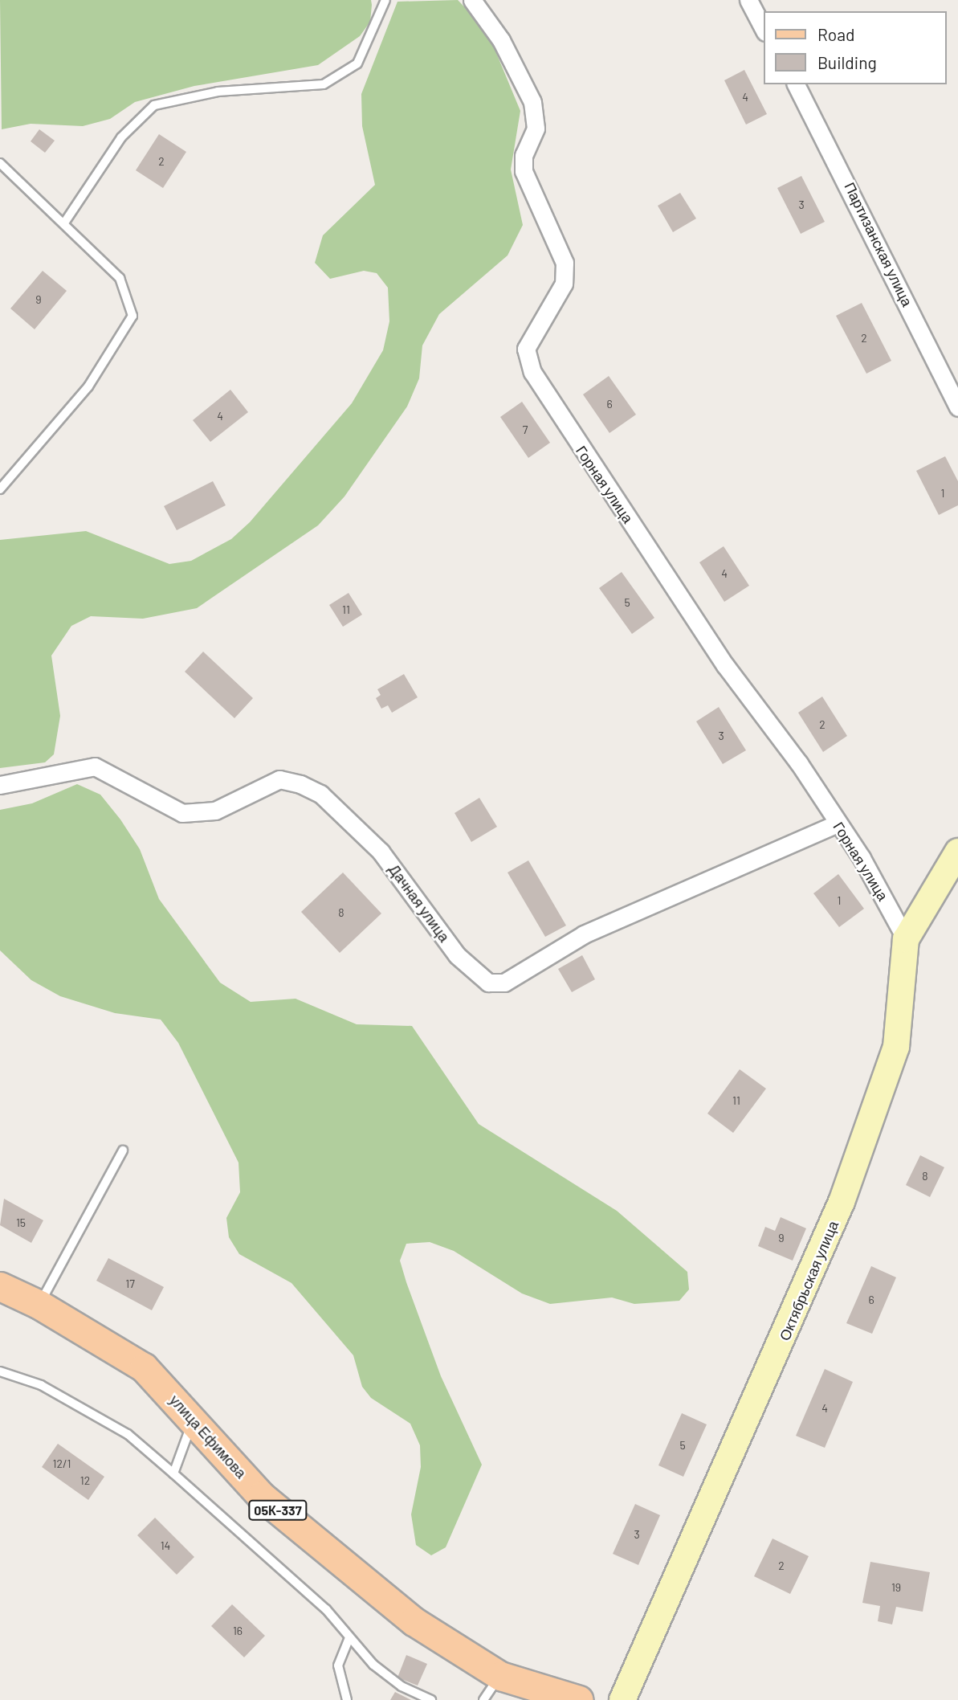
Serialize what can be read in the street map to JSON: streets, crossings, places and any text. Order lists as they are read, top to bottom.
{
  "streets": {
    "main road": ["улица Ефимова", "05К-337"],
    "street": [
      "Партизанская улица",
      "Горная улица",
      "Дачная улица",
      "Октябрьская улица"
    ]
  },
  "crossings": [
    ["Горная улица", "Дачная улица"],
    ["Горная улица", "Октябрьская улица"]
  ],
  "house_numbers": [
    "4",
    "2",
    "3",
    "9",
    "2",
    "6",
    "4",
    "7",
    "1",
    "4",
    "5",
    "11",
    "2",
    "3",
    "1",
    "8",
    "11",
    "8",
    "15",
    "9",
    "17",
    "6",
    "4",
    "5",
    "12/1",
    "12",
    "3",
    "14",
    "2",
    "19",
    "16"
  ],
  "legend": ["Road", "Building"]
}
